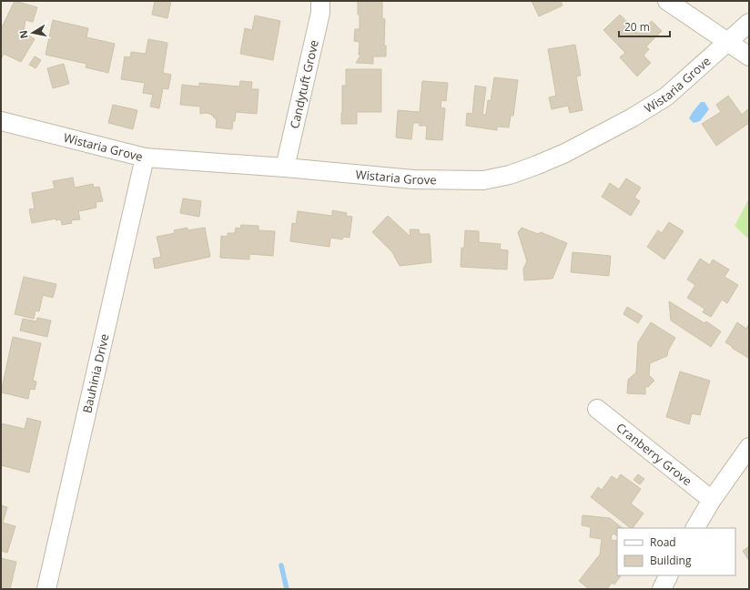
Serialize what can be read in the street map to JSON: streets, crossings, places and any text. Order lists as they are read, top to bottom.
{
  "streets": {
    "street": [
      "Wistaria Grove",
      "Candytuft Grove",
      "Bauhinia Drive",
      "Cranberry Grove"
    ]
  },
  "crossings": [
    ["Wistaria Grove", "Candytuft Grove"],
    ["Wistaria Grove", "Bauhinia Drive"]
  ],
  "legend": ["Road", "Building"],
  "scale_bar": "20 m",
  "north": "left"
}
